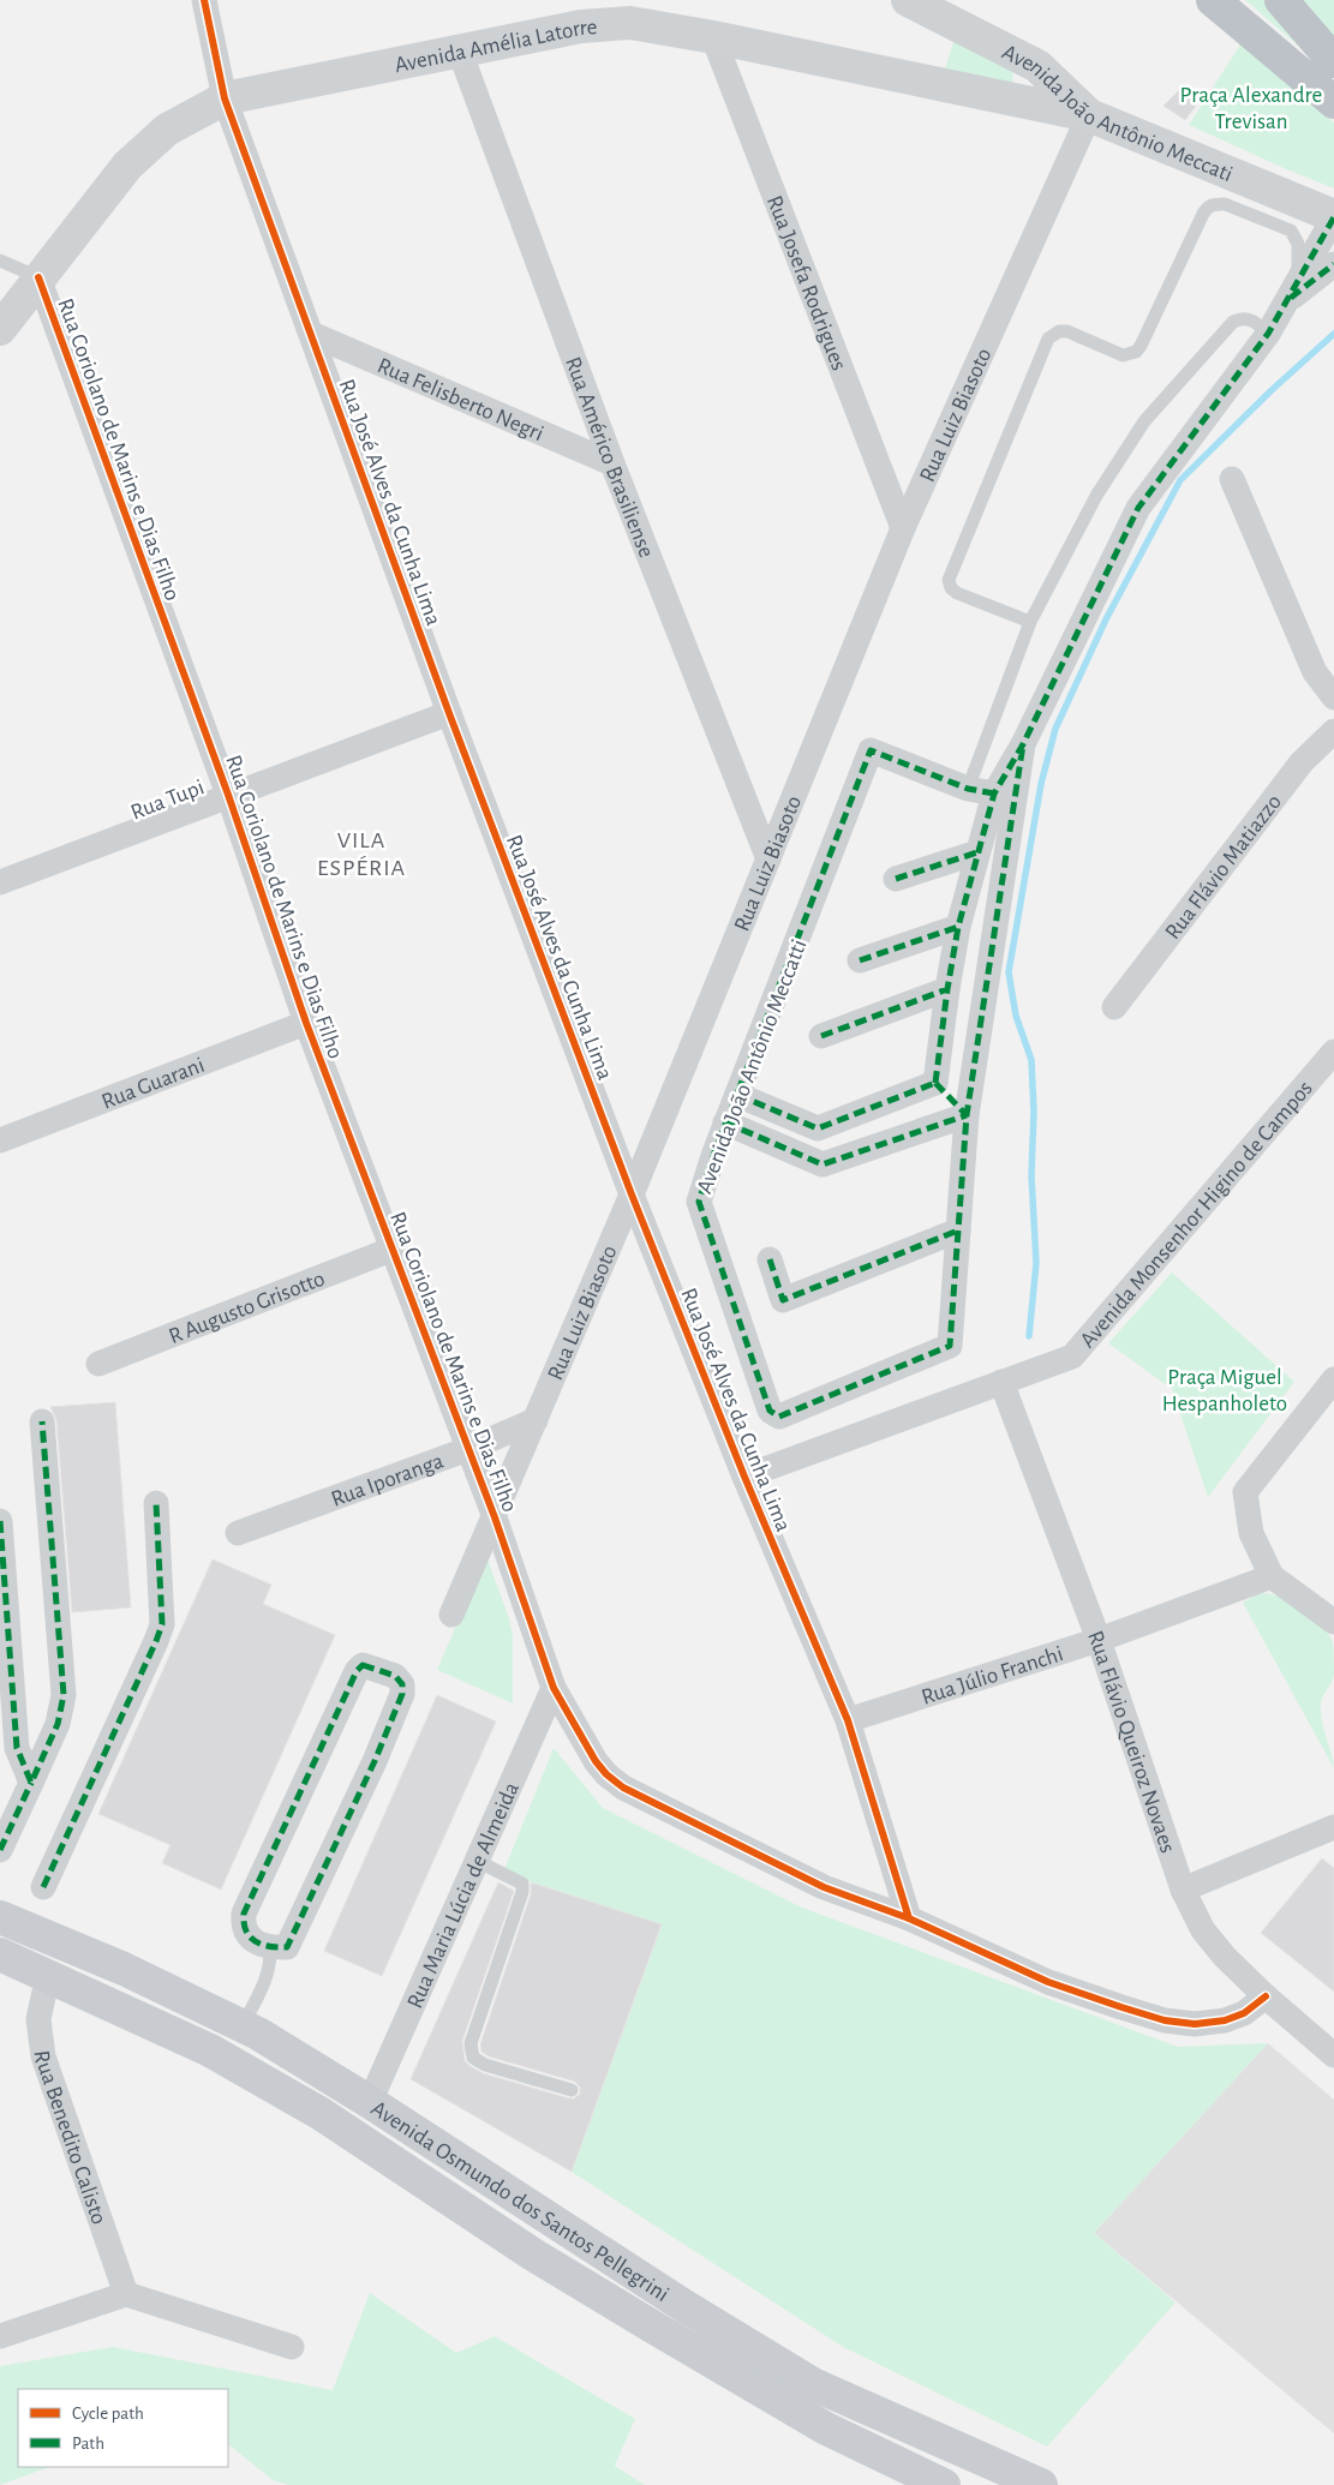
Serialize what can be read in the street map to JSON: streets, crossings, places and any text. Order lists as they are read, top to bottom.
{
  "streets": {
    "main road": ["Avenida Amélia Latorre", "Avenida João Antônio Meccati", "Avenida Osmundo dos Santos Pellegrini"],
    "street": [
      "Rua Josefa Rodrigues",
      "Rua Felisberto Negri",
      "Rua Luiz Biasoto",
      "Rua Coriolano de Marins e Dias Filho",
      "Rua Américo Brasiliense",
      "Rua José Alves da Cunha Lima",
      "Rua Tupi",
      "Rua Flávio Matiazzo",
      "Avenida João Antônio Meccatti",
      "Rua Guarani",
      "Avenida Monsenhor Higino de Campos",
      "R Augusto Grisotto",
      "Rua Iporanga",
      "Rua Júlio Franchi",
      "Rua Flávio Queiroz Novaes",
      "Rua Maria Lúcia de Almeida",
      "Rua Benedito Calisto"
    ]
  },
  "crossings": [
    ["Avenida Amélia Latorre", "Avenida João Antônio Meccati"],
    ["Avenida Amélia Latorre", "Rua Josefa Rodrigues"],
    ["Avenida Amélia Latorre", "Rua Luiz Biasoto"],
    ["Avenida Amélia Latorre", "Rua Coriolano de Marins e Dias Filho"],
    ["Avenida Amélia Latorre", "Rua Américo Brasiliense"],
    ["Avenida Amélia Latorre", "Rua José Alves da Cunha Lima"],
    ["Avenida João Antônio Meccati", "Rua Luiz Biasoto"],
    ["Rua Josefa Rodrigues", "Rua Luiz Biasoto"],
    ["Rua Felisberto Negri", "Rua Américo Brasiliense"],
    ["Rua Felisberto Negri", "Rua José Alves da Cunha Lima"],
    ["Rua Luiz Biasoto", "Rua Coriolano de Marins e Dias Filho"],
    ["Rua Luiz Biasoto", "Rua Américo Brasiliense"],
    ["Rua Luiz Biasoto", "Rua José Alves da Cunha Lima"],
    ["Rua Luiz Biasoto", "Rua Iporanga"],
    ["Rua Coriolano de Marins e Dias Filho", "Rua José Alves da Cunha Lima"],
    ["Rua Coriolano de Marins e Dias Filho", "Rua Tupi"],
    ["Rua Coriolano de Marins e Dias Filho", "Rua Guarani"],
    ["Rua Coriolano de Marins e Dias Filho", "R Augusto Grisotto"],
    ["Rua Coriolano de Marins e Dias Filho", "Rua Iporanga"],
    ["Rua Coriolano de Marins e Dias Filho", "Rua Flávio Queiroz Novaes"],
    ["Rua Coriolano de Marins e Dias Filho", "Rua Maria Lúcia de Almeida"],
    ["Rua José Alves da Cunha Lima", "Rua Tupi"],
    ["Rua José Alves da Cunha Lima", "Avenida Monsenhor Higino de Campos"],
    ["Rua José Alves da Cunha Lima", "Rua Júlio Franchi"],
    ["Avenida Monsenhor Higino de Campos", "Rua Flávio Queiroz Novaes"],
    ["Rua Júlio Franchi", "Rua Flávio Queiroz Novaes"],
    ["Rua Maria Lúcia de Almeida", "Avenida Osmundo dos Santos Pellegrini"],
    ["Rua Benedito Calisto", "Avenida Osmundo dos Santos Pellegrini"]
  ],
  "districts": ["VILA ESPÉRIA"],
  "parks": ["Praça Alexandre Trevisan", "Praça Miguel Hespanholeto"],
  "legend": ["Cycle path", "Path"]
}
